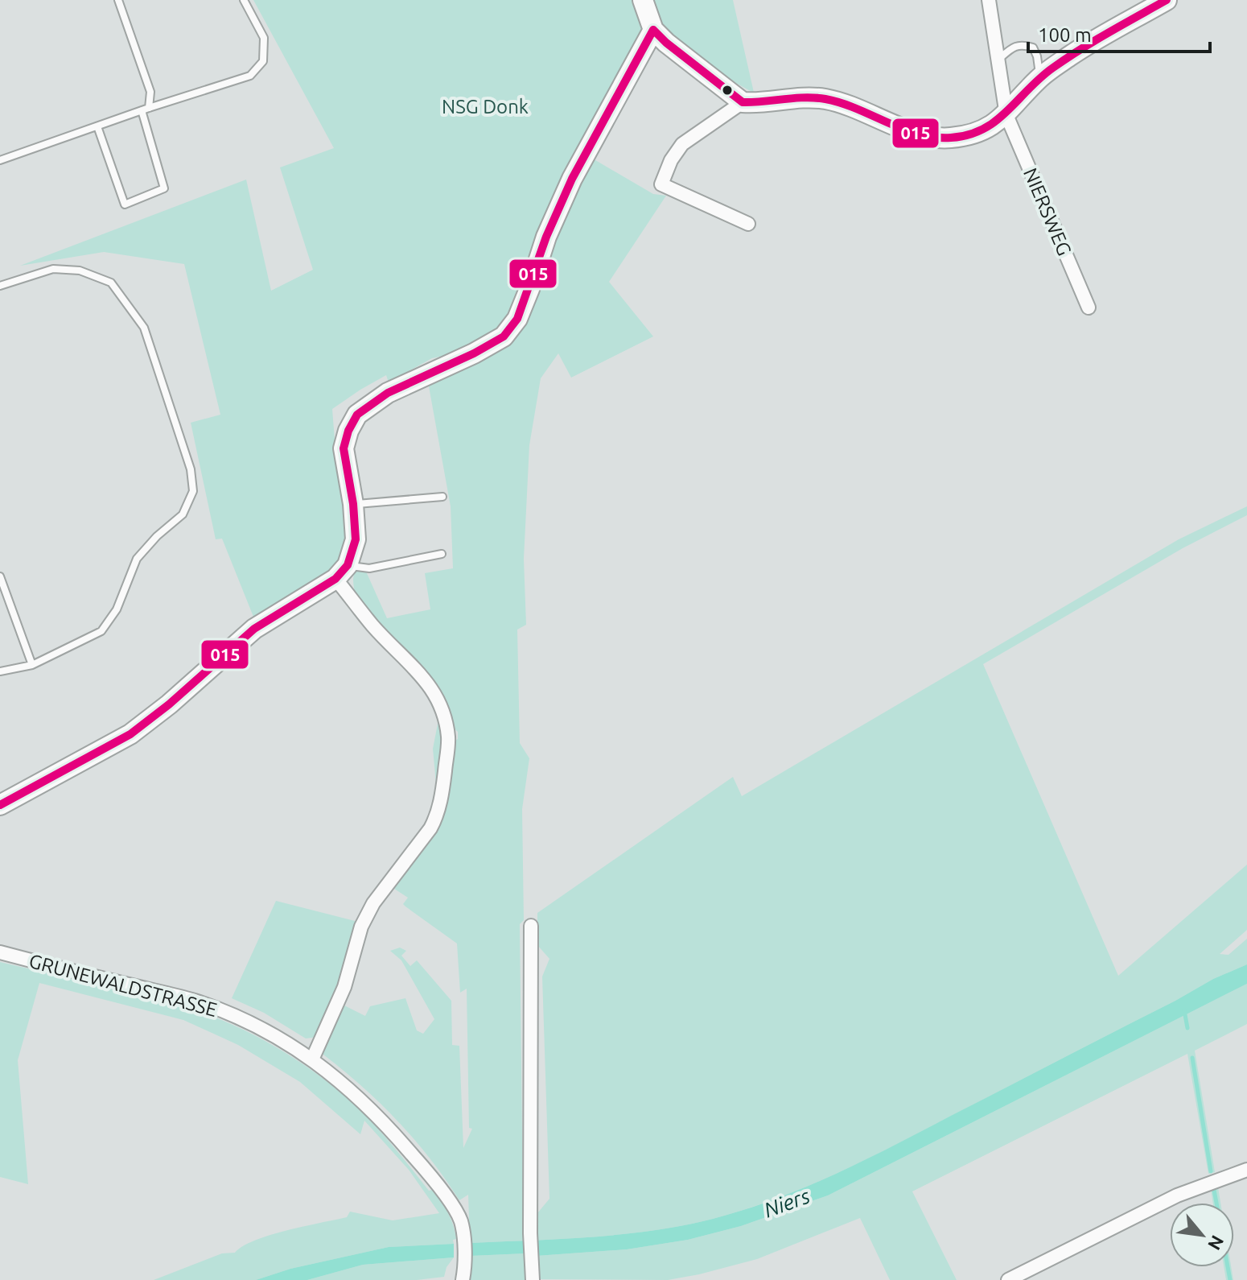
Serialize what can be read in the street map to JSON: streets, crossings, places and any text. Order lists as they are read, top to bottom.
{
  "streets": {
    "street": ["NIERSWEG", "GRUNEWALDSTRASSE"]
  },
  "water": ["Niers"],
  "parks": ["NSG Donk"],
  "lines": ["transit line 015"],
  "scale_bar": "100 m",
  "north": "bottom right"
}
